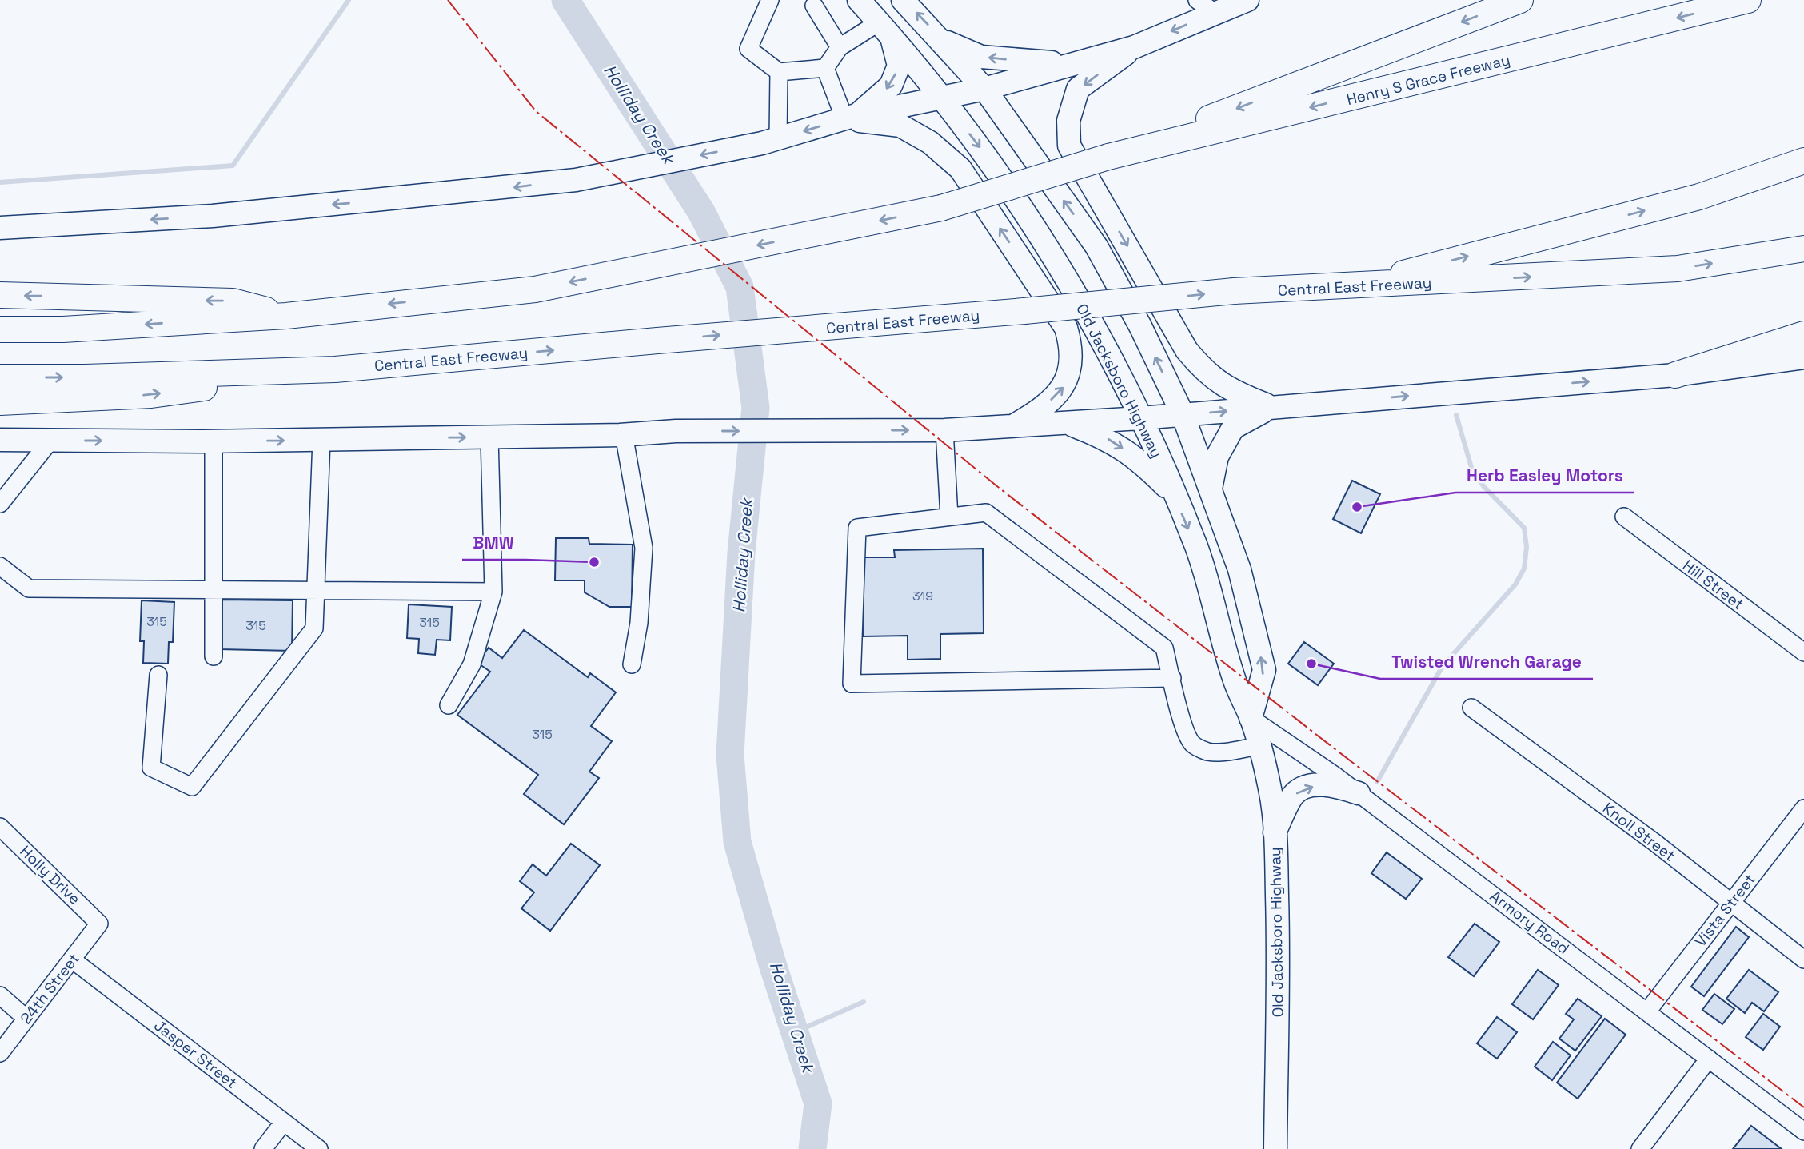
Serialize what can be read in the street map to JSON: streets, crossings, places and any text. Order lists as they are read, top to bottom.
{
  "streets": {
    "highway": ["Henry S Grace Freeway", "Central East Freeway"],
    "main road": ["Old Jacksboro Highway"],
    "street": [
      "Hill Street",
      "Knoll Street",
      "Holly Drive",
      "Vista Street",
      "Armory Road",
      "24th Street",
      "Jasper Street"
    ]
  },
  "crossings": [
    ["Old Jacksboro Highway", "Armory Road"],
    ["Knoll Street", "Vista Street"],
    ["Holly Drive", "24th Street"],
    ["Vista Street", "Armory Road"],
    ["24th Street", "Jasper Street"]
  ],
  "water": ["Holliday Creek"],
  "places": ["Herb Easley Motors", "BMW", "Twisted Wrench Garage"],
  "house_numbers": [
    "319",
    "315",
    "315",
    "315",
    "315"
  ]
}
